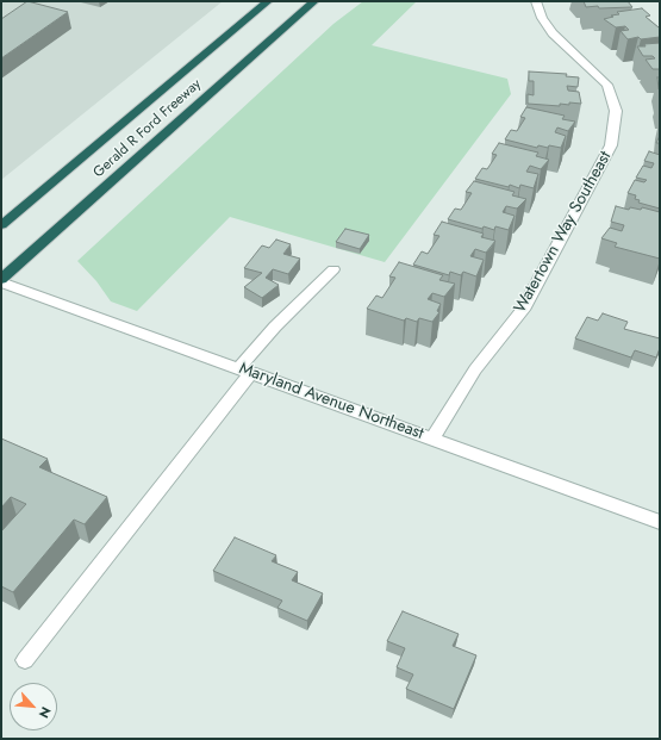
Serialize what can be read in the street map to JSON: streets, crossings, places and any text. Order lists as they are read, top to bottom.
{
  "streets": {
    "highway": ["Gerald R Ford Freeway"],
    "street": ["Watertown Way Southeast", "Maryland Avenue Northeast"]
  },
  "crossings": [
    ["Gerald R Ford Freeway", "Maryland Avenue Northeast"],
    ["Watertown Way Southeast", "Maryland Avenue Northeast"]
  ],
  "north": "bottom right"
}
